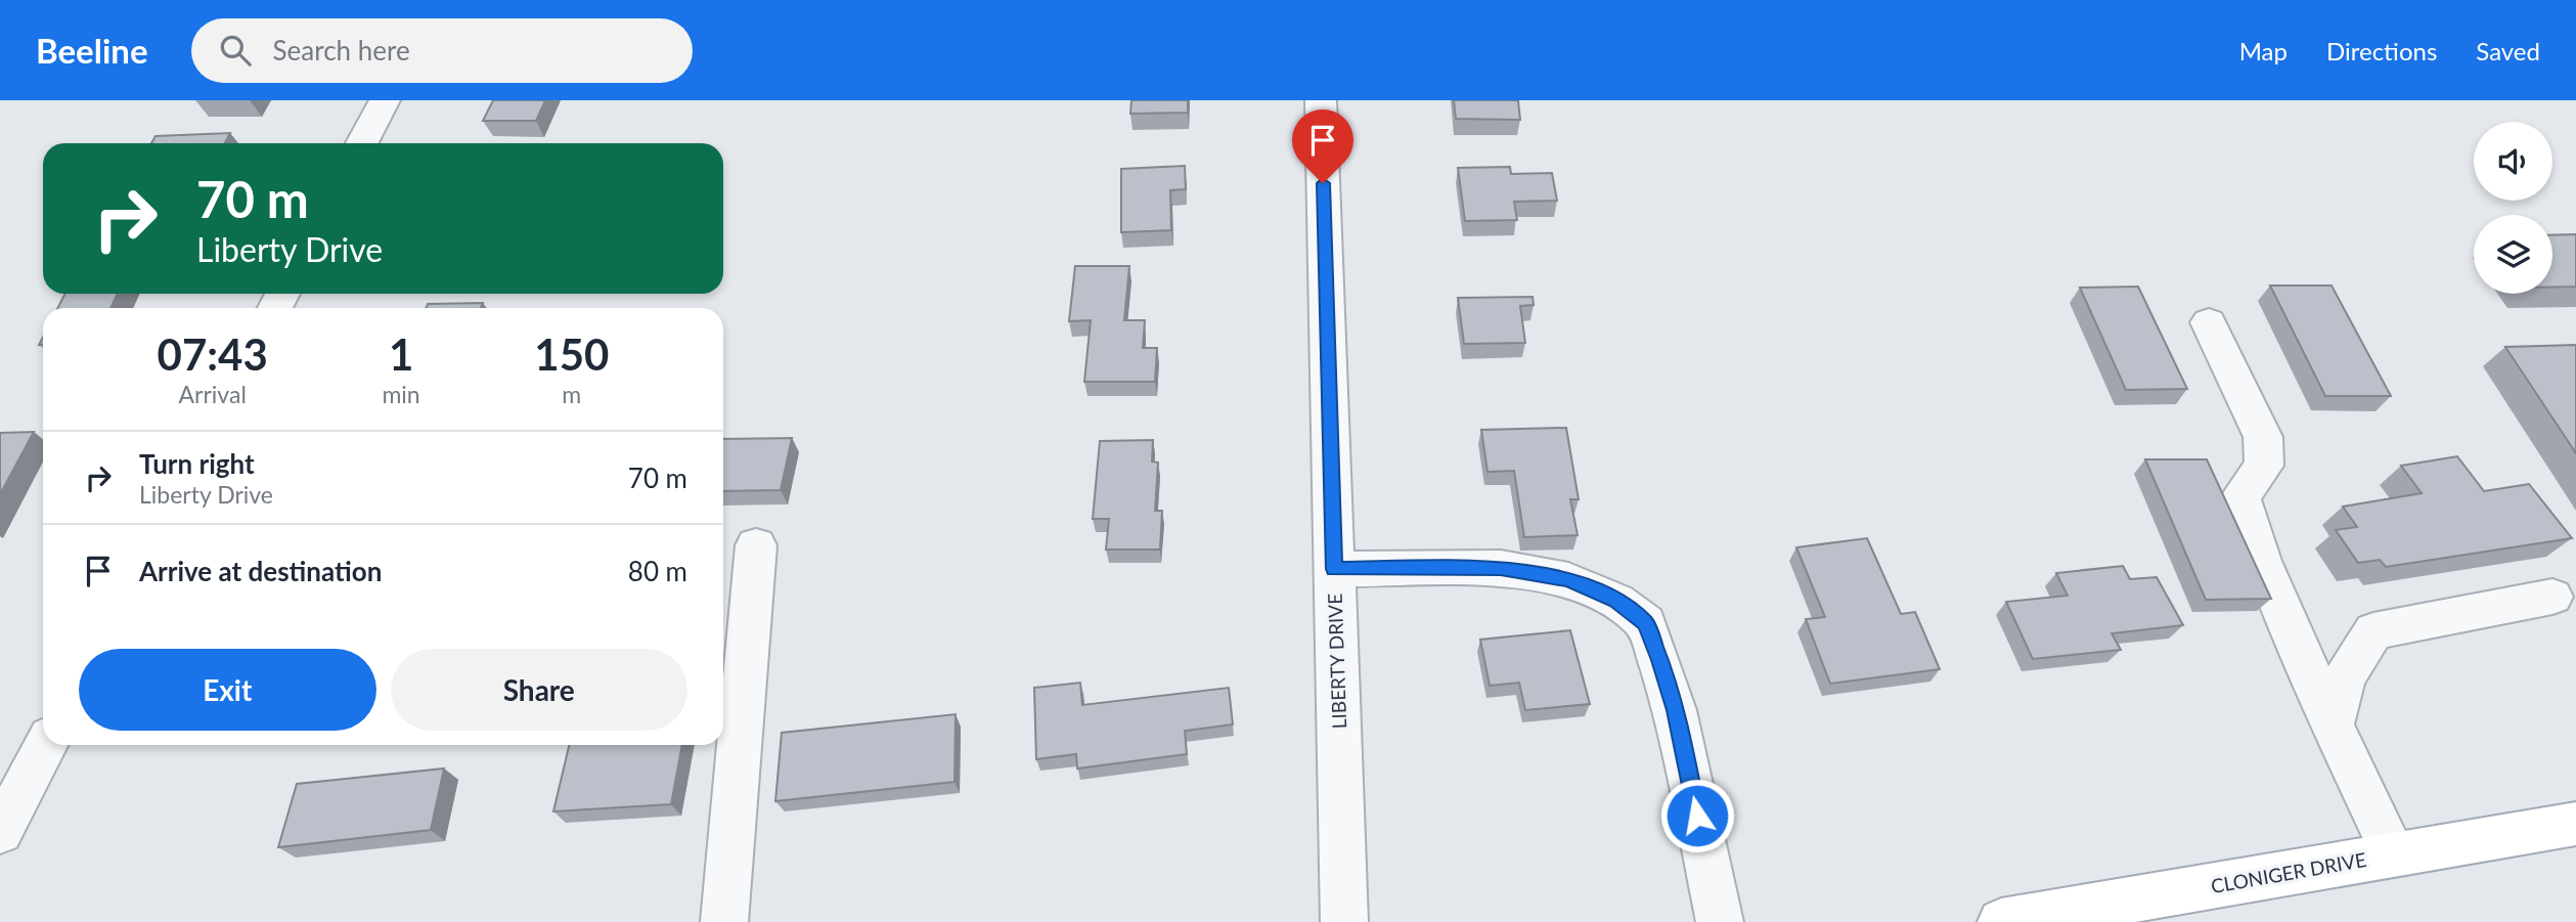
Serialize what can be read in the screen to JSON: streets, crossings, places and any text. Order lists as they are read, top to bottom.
{
  "streets": {
    "main road": ["CLONIGER DRIVE"],
    "street": ["LIBERTY DRIVE"]
  },
  "page": {
    "header": "Beeline",
    "search": "Search here",
    "nav": ["Map", "Directions", "Saved"],
    "turn": ["70 m", "Liberty Drive"],
    "eta": [
      "07:43",
      "Arrival",
      "1",
      "min",
      "150",
      "m"
    ],
    "list": [
      {
        "name": "Turn right",
        "note": "Liberty Drive",
        "value": "70 m"
      },
      {
        "name": "Arrive at destination",
        "value": "80 m"
      }
    ],
    "buttons": ["Exit", "Share"]
  }
}
